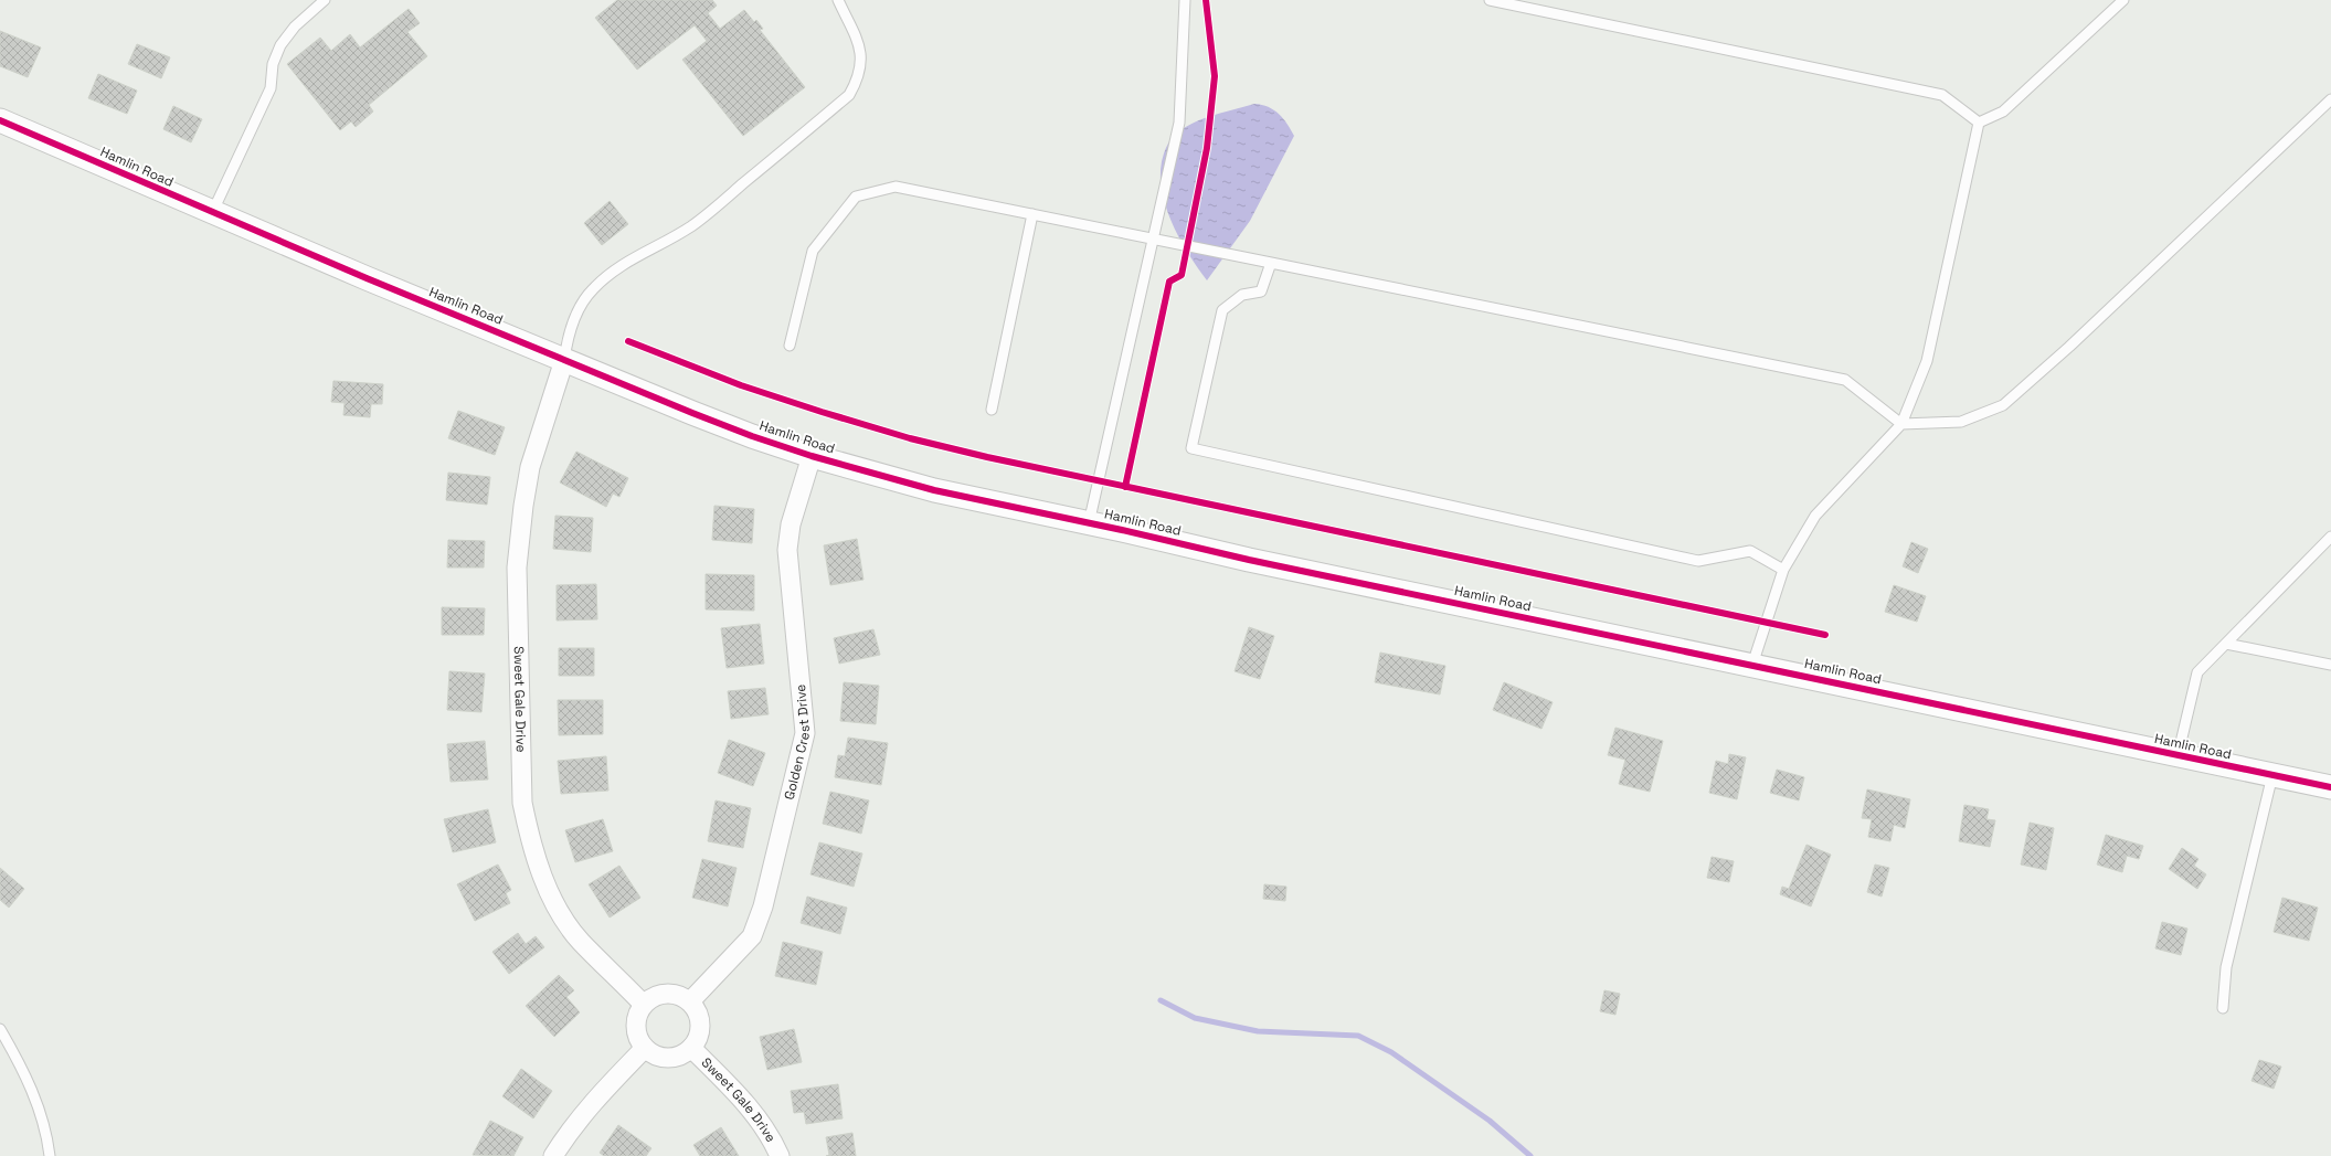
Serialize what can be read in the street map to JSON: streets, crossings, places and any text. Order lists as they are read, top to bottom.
{
  "streets": {
    "street": ["Hamlin Road", "Sweet Gale Drive", "Golden Crest Drive"]
  },
  "crossings": [
    ["Hamlin Road", "Sweet Gale Drive"],
    ["Hamlin Road", "Golden Crest Drive"],
    ["Sweet Gale Drive", "Golden Crest Drive"]
  ]
}
